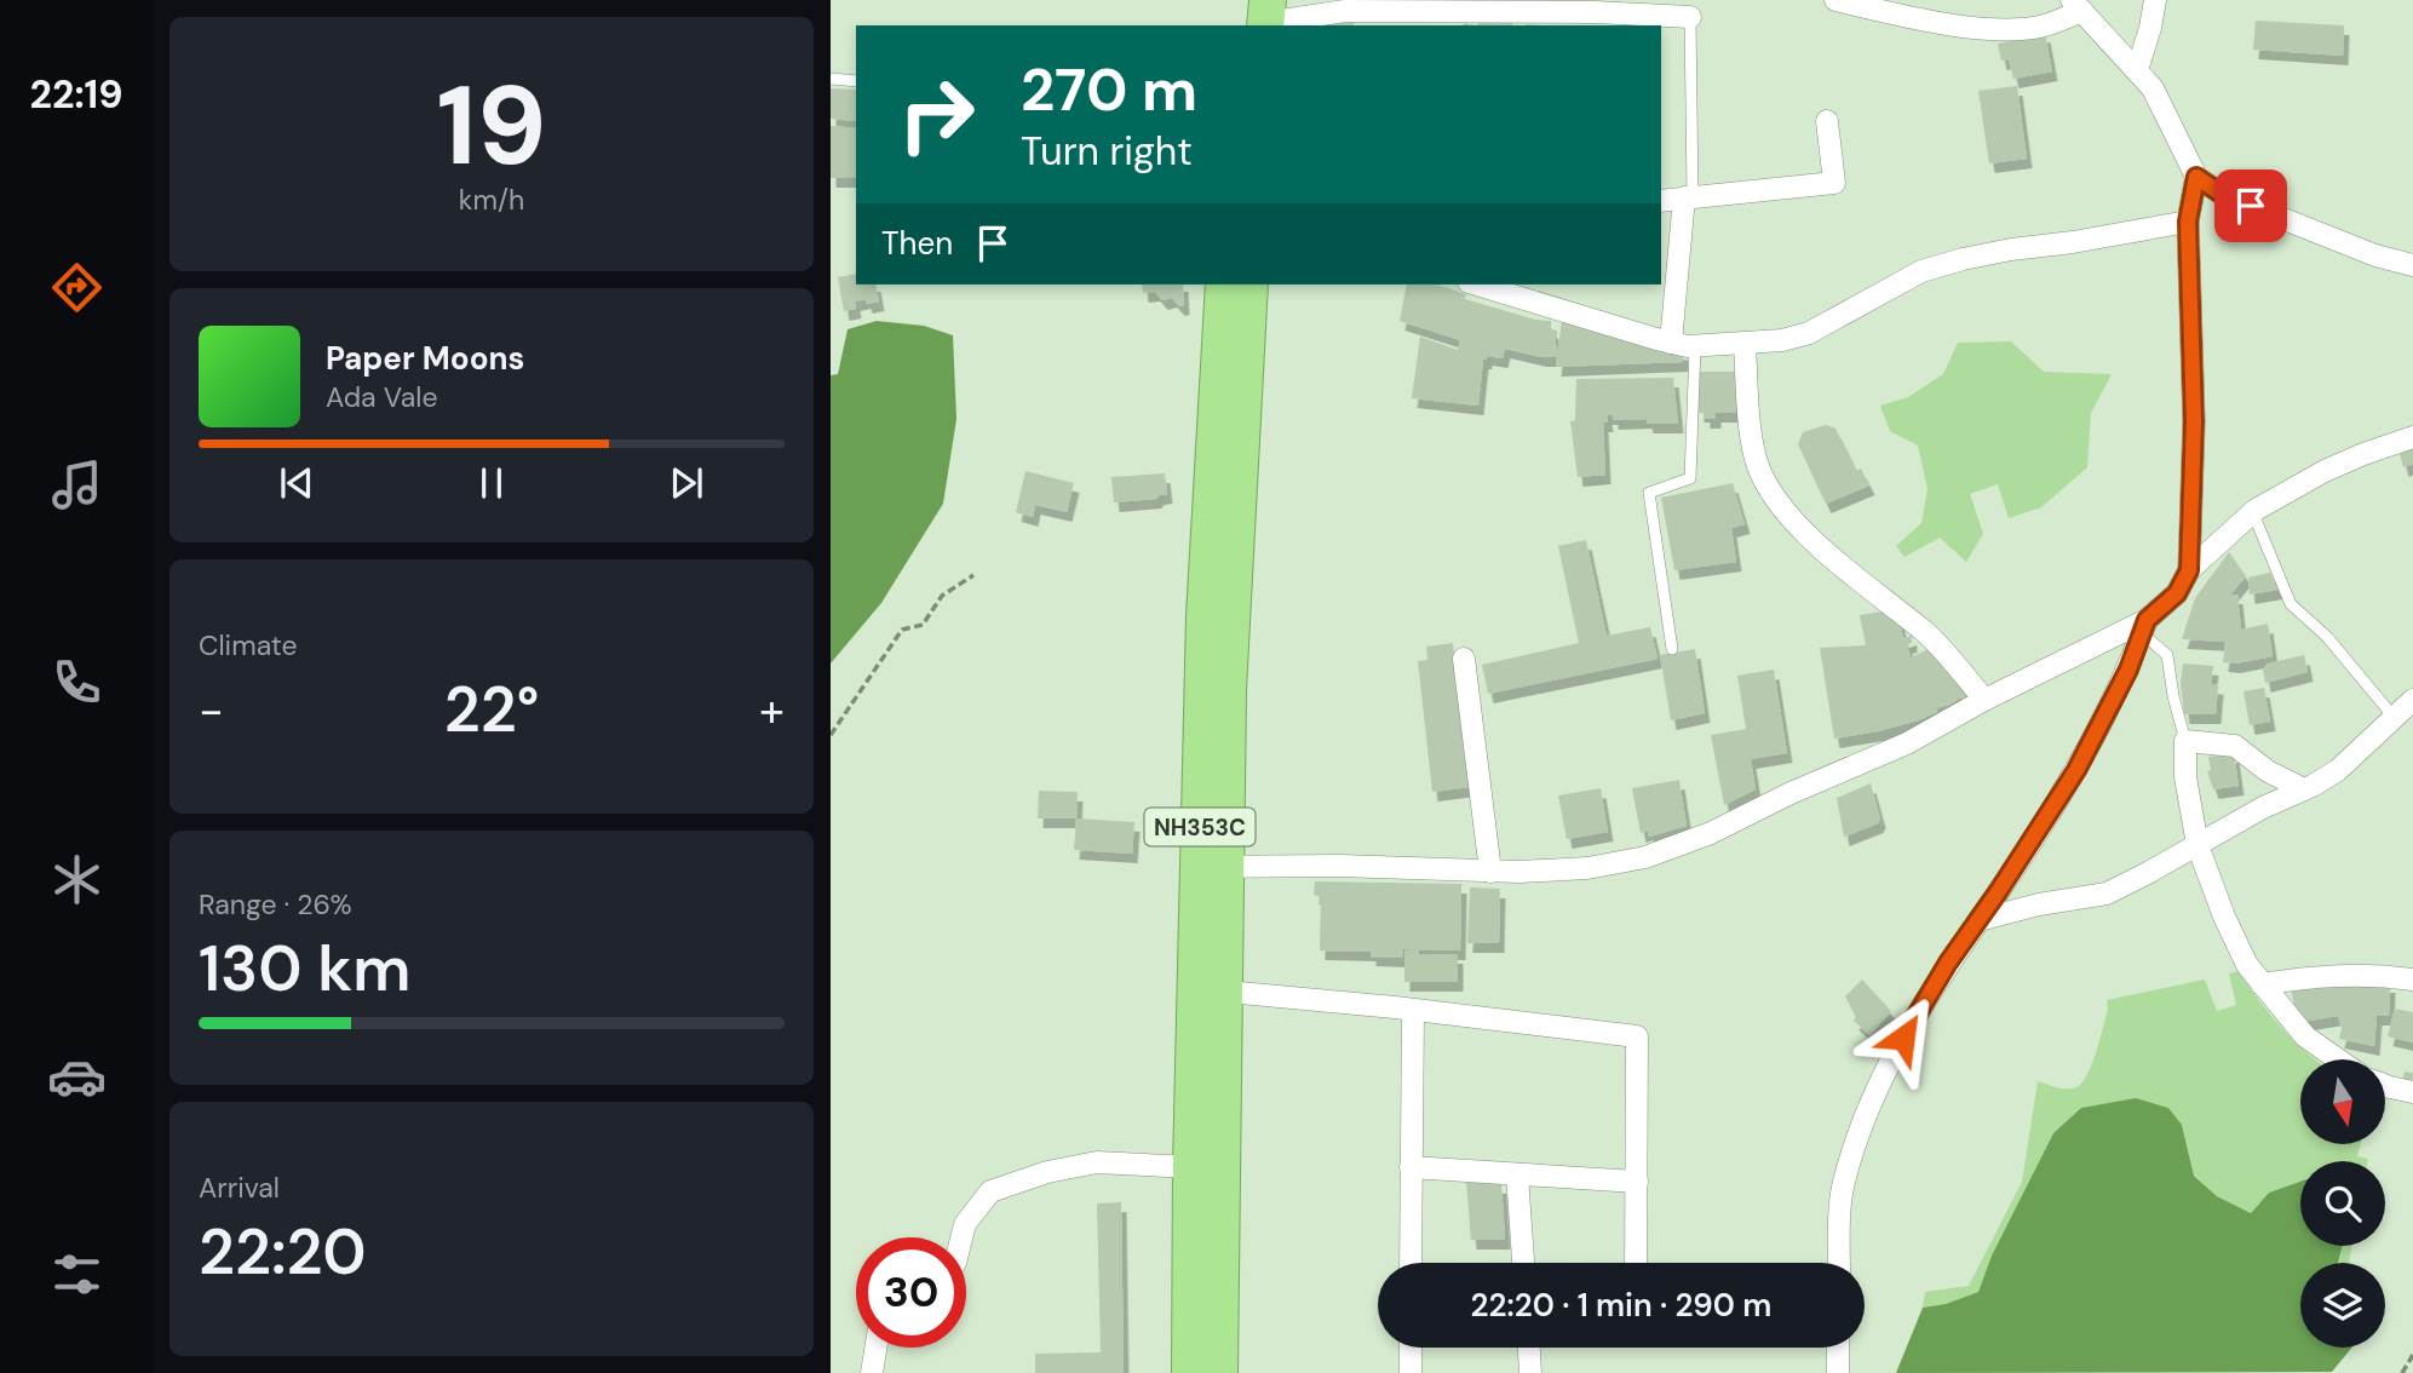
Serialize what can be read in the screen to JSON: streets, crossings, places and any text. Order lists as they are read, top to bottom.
{
  "streets": {
    "highway": ["NH353C"]
  },
  "north": "bottom",
  "page": {
    "tabs": "22:19",
    "tile": [
      ["19", "km/h"],
      "Climate",
      ["Range · 26%", "130 km"],
      ["Arrival", "22:20"]
    ],
    "turn": ["270 m", "Turn right"],
    "then": "Then",
    "song": ["Paper Moons", "Ada Vale"],
    "heat": ["−", "22°", "+"],
    "limit": "30",
    "trip": "22:20 · 1 min · 290 m"
  }
}
